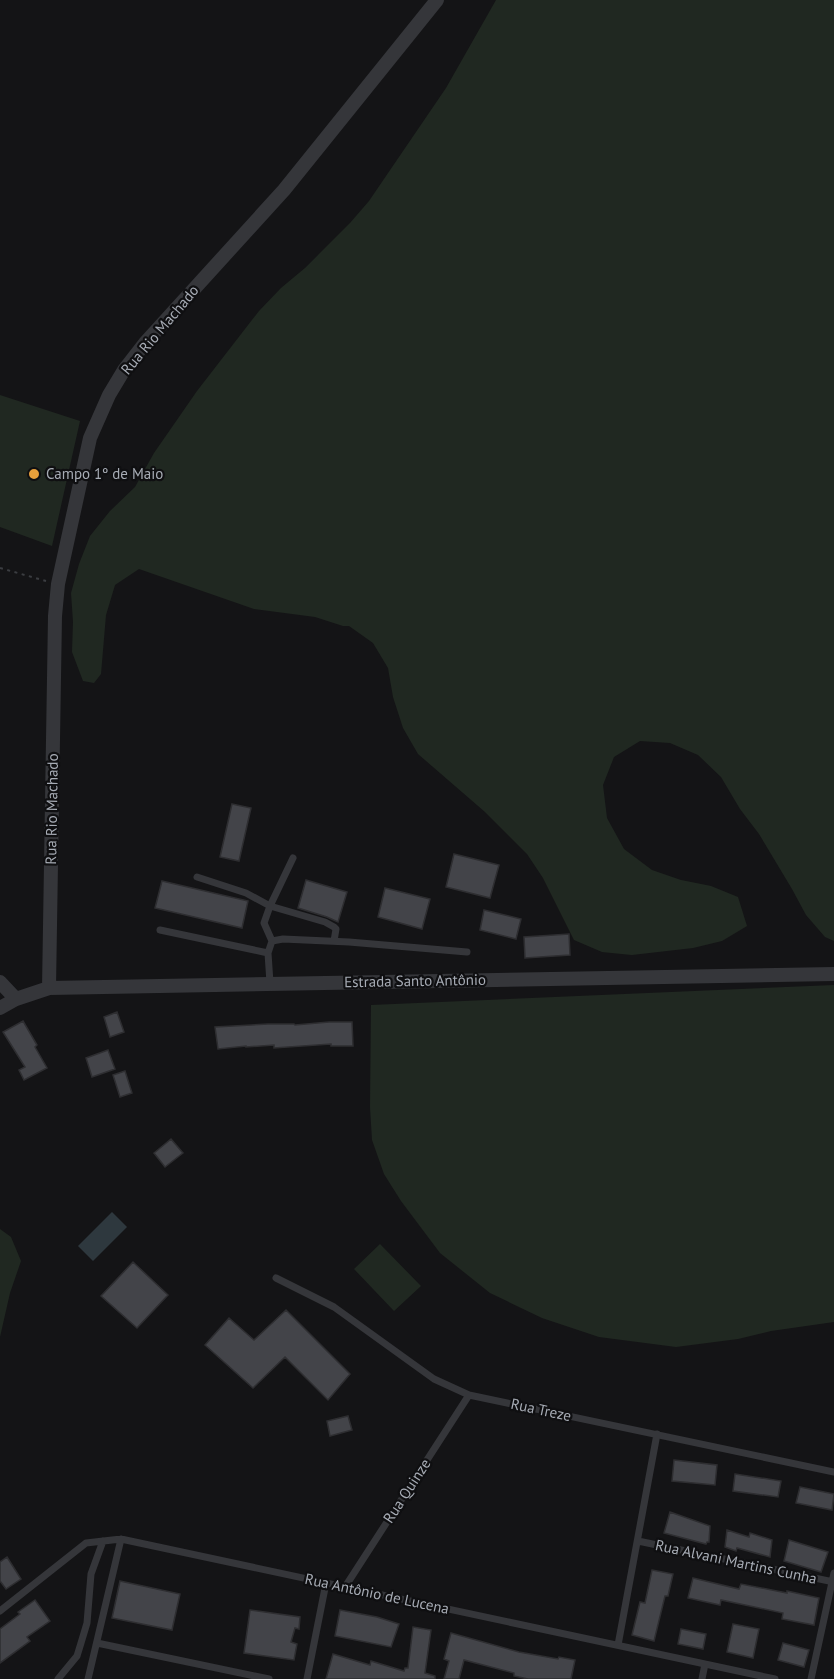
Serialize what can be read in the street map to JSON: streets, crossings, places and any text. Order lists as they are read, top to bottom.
{
  "streets": {
    "street": ["Rua Rio Machado", "Estrada Santo Antônio"],
    "lane": [
      "Rua Treze",
      "Rua Quinze",
      "Rua Alvani Martins Cunha",
      "Rua Antônio de Lucena"
    ]
  },
  "crossings": [
    ["Rua Rio Machado", "Estrada Santo Antônio"],
    ["Rua Treze", "Rua Quinze"],
    ["Rua Quinze", "Rua Antônio de Lucena"]
  ],
  "places": ["Campo 1º de Maio"]
}
